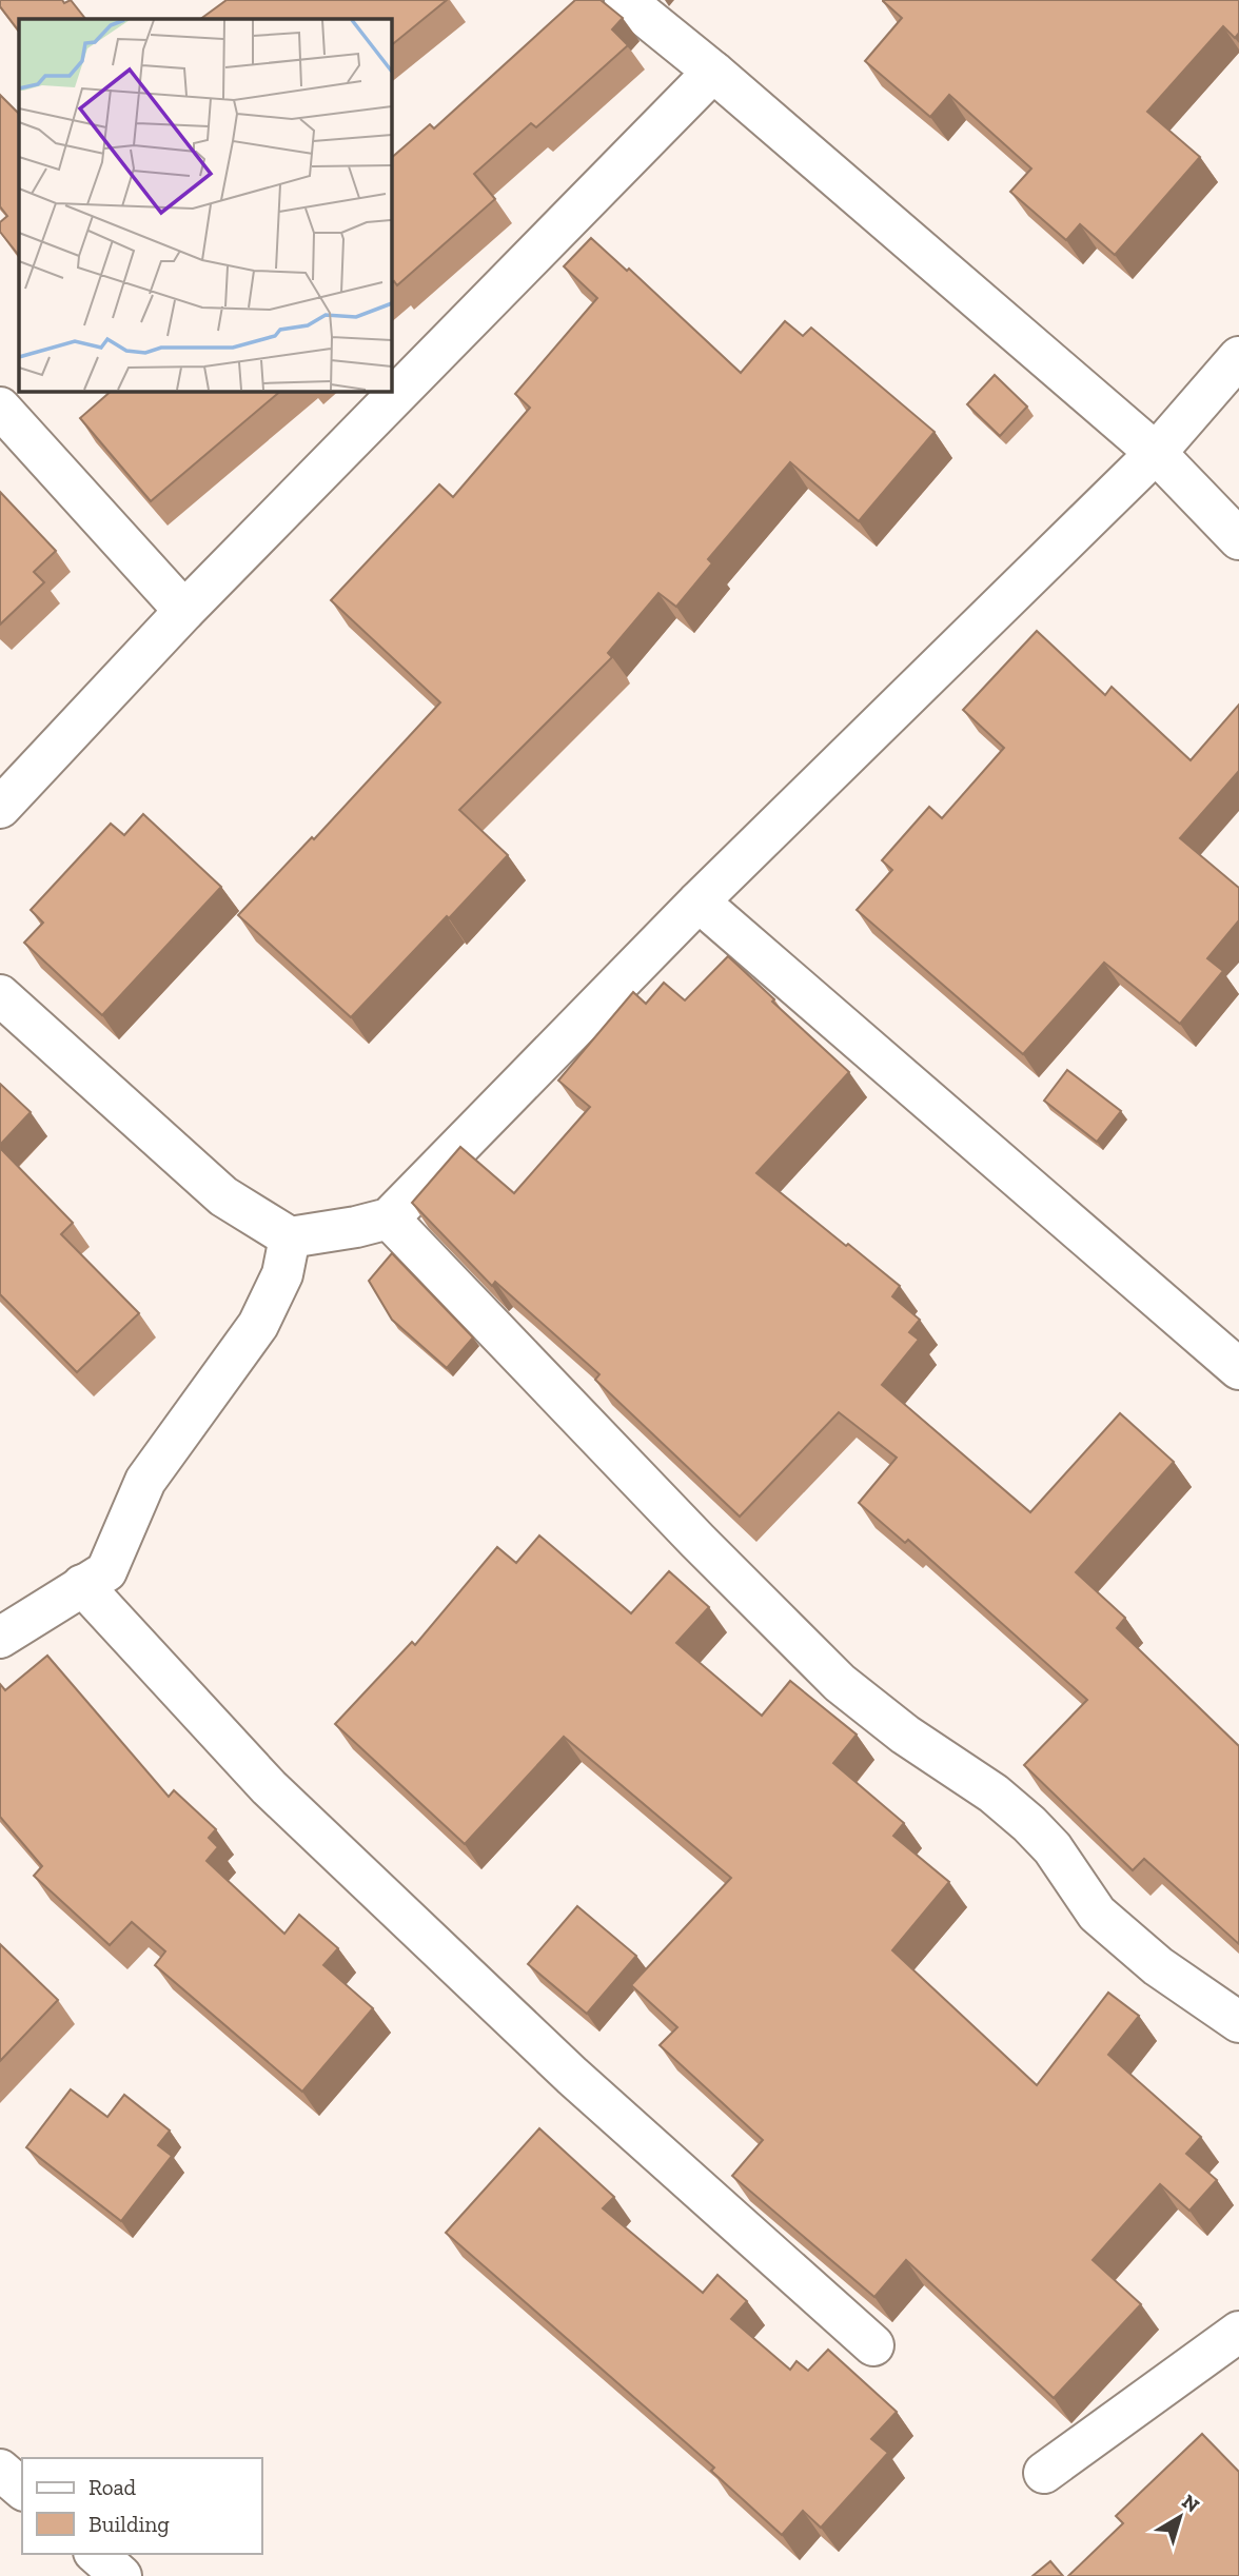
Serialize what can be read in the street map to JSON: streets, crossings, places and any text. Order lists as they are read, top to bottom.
{
  "legend": ["Road", "Building"],
  "north": "top right"
}
